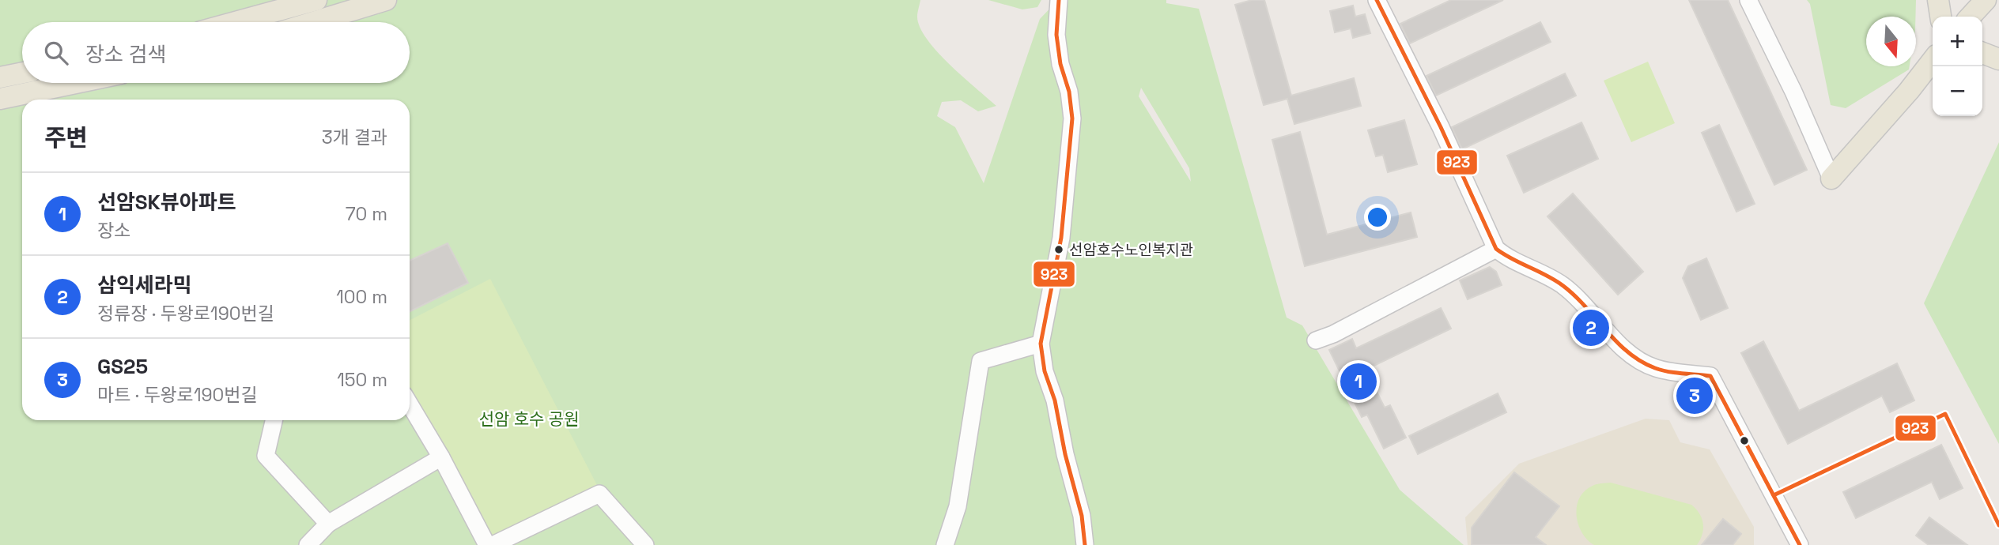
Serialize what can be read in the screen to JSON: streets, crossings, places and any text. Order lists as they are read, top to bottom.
{
  "parks": ["선암 호수 공원"],
  "places": ["선암호수노인복지관"],
  "lines": ["transit line 923"],
  "north": "bottom",
  "page": {
    "map_buttons": ["+", "−"],
    "search": "장소 검색",
    "heading": ["주변", "3개 결과"],
    "list": [
      {
        "mark": "1",
        "name": "선암SK뷰아파트",
        "note": "장소",
        "value": "70 m"
      },
      {
        "mark": "2",
        "name": "삼익세라믹",
        "note": "정류장 · 두왕로190번길",
        "value": "100 m"
      },
      {
        "mark": "3",
        "name": "GS25",
        "note": "마트 · 두왕로190번길",
        "value": "150 m"
      }
    ],
    "pins": ["2", "1", "3"]
  }
}
